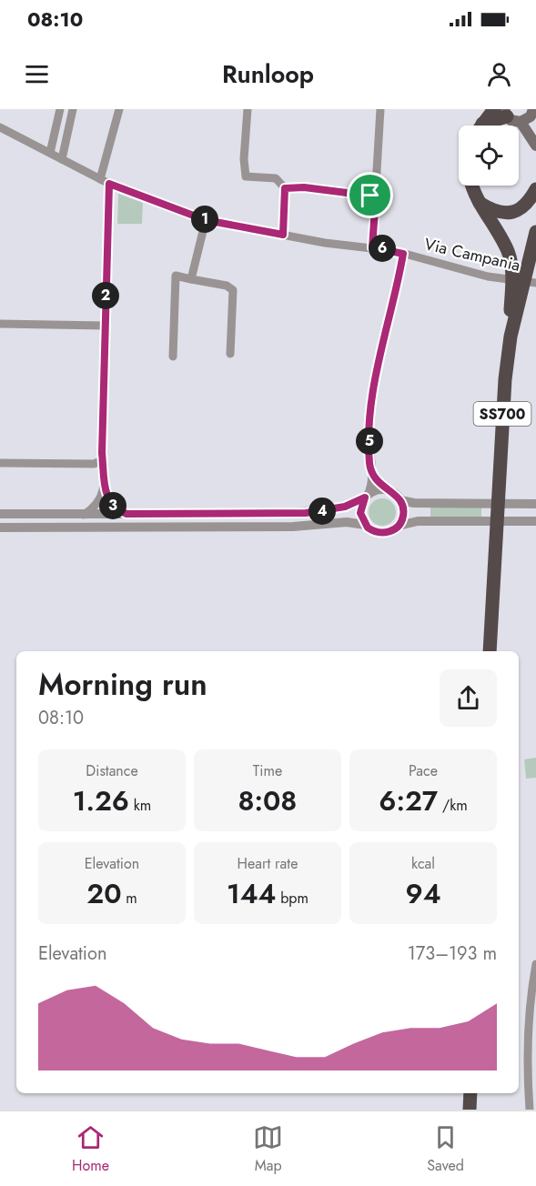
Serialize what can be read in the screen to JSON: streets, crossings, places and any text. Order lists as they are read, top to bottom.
{
  "streets": {
    "highway": ["SS700"],
    "street": ["Via Campania"]
  },
  "page": {
    "status": "08:10",
    "header": "Runloop",
    "pins": [
      "1",
      "6",
      "2",
      "5",
      "3",
      "4"
    ],
    "heading": ["Morning run", "08:10"],
    "stats": [
      ["Distance", "1.26 km"],
      ["Time", "8:08"],
      ["Pace", "6:27 /km"],
      ["Elevation", "20 m"],
      ["Heart rate", "144 bpm"],
      ["kcal", "94"]
    ],
    "chart": ["Elevation", "173–193 m"],
    "tabs": ["Home", "Map", "Saved"]
  }
}
